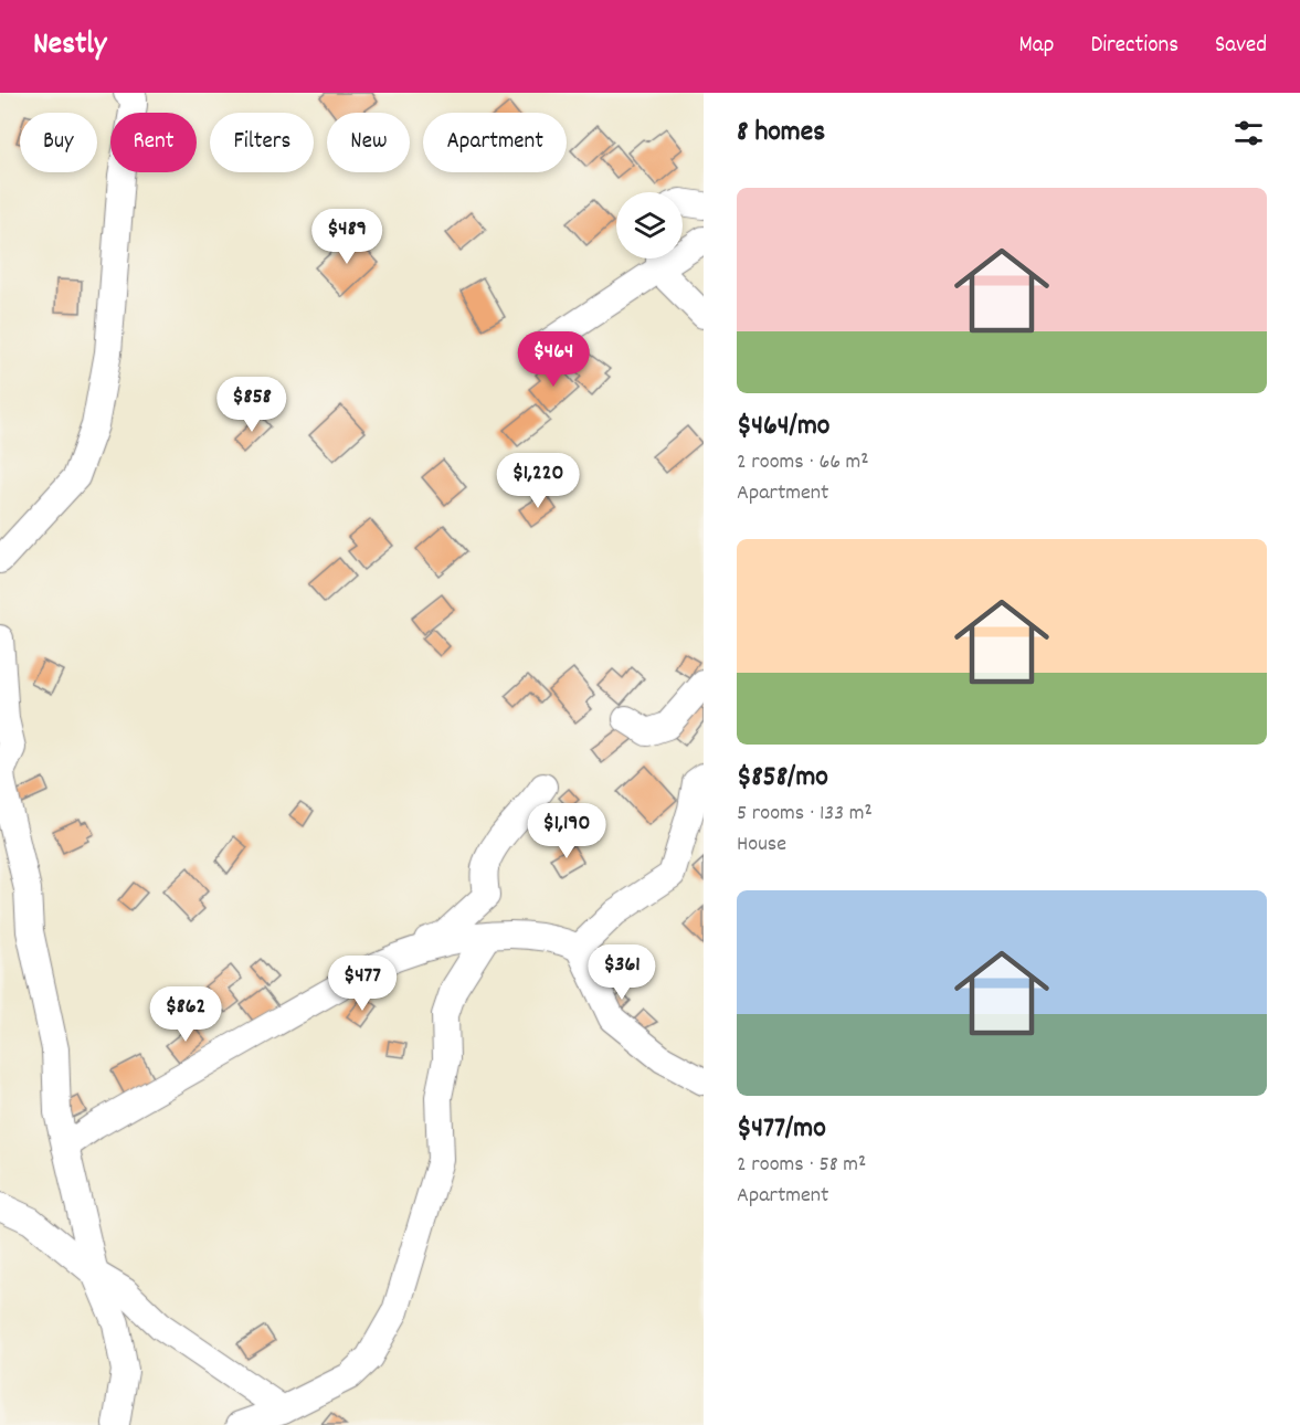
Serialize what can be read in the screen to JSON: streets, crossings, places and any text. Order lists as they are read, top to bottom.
{
  "page": {
    "header": "Nestly",
    "nav": ["Map", "Directions", "Saved"],
    "heading": "8 homes",
    "chip": [
      "Buy",
      "Rent",
      "Filters",
      "New",
      "Apartment"
    ],
    "list": [
      {
        "name": "$464/mo",
        "note": "2 rooms · 66 m² · Apartment"
      },
      {
        "name": "$858/mo",
        "note": "5 rooms · 133 m² · House"
      },
      {
        "name": "$477/mo",
        "note": "2 rooms · 58 m² · Apartment"
      }
    ],
    "price": [
      "$489",
      "$464",
      "$858",
      "$1,220",
      "$1,190",
      "$361",
      "$477",
      "$862"
    ]
  }
}
